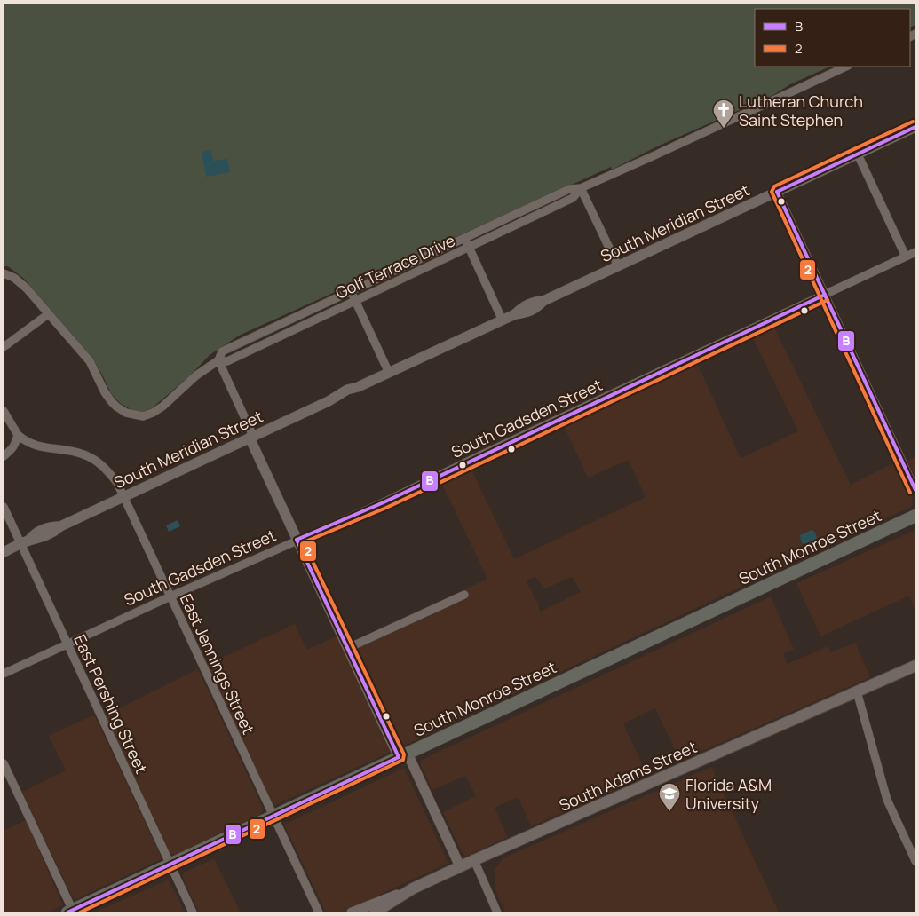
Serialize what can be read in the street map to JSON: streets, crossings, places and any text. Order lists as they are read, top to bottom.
{
  "streets": {
    "main road": ["South Monroe Street", "South Adams Street"],
    "street": [
      "South Meridian Street",
      "Golf Terrace Drive",
      "South Gadsden Street",
      "East Jennings Street",
      "East Pershing Street"
    ]
  },
  "crossings": [
    ["South Meridian Street", "East Jennings Street"],
    ["South Meridian Street", "East Pershing Street"],
    ["South Gadsden Street", "East Jennings Street"],
    ["South Gadsden Street", "East Pershing Street"],
    ["South Monroe Street", "East Jennings Street"],
    ["South Monroe Street", "East Pershing Street"]
  ],
  "places": {
    "church": ["Lutheran Church Saint Stephen"],
    "school or university": ["Florida A&M University"]
  },
  "lines": ["transit line 2", "transit line B"],
  "legend": ["B", "2"]
}
